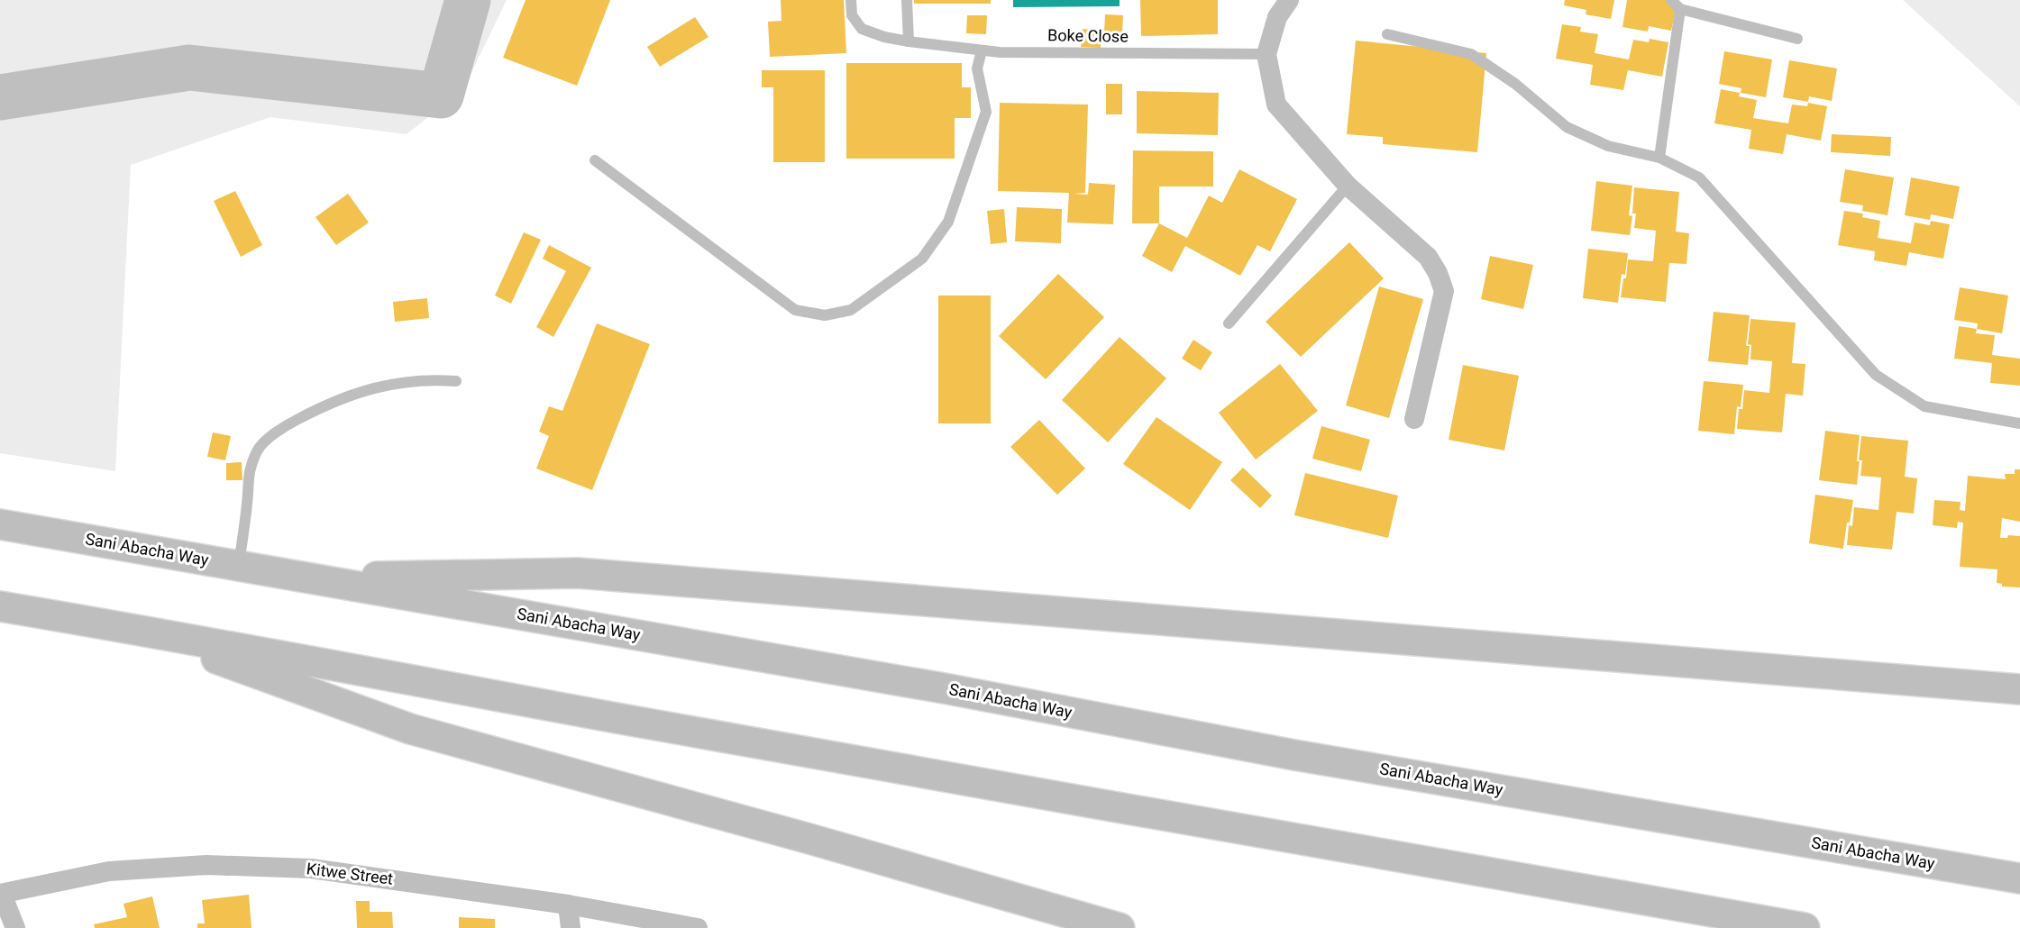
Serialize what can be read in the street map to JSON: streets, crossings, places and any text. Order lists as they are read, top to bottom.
{
  "streets": {
    "highway": ["Sani Abacha Way"],
    "street": ["Kitwe Street"],
    "lane": ["Boke Close"]
  }
}
